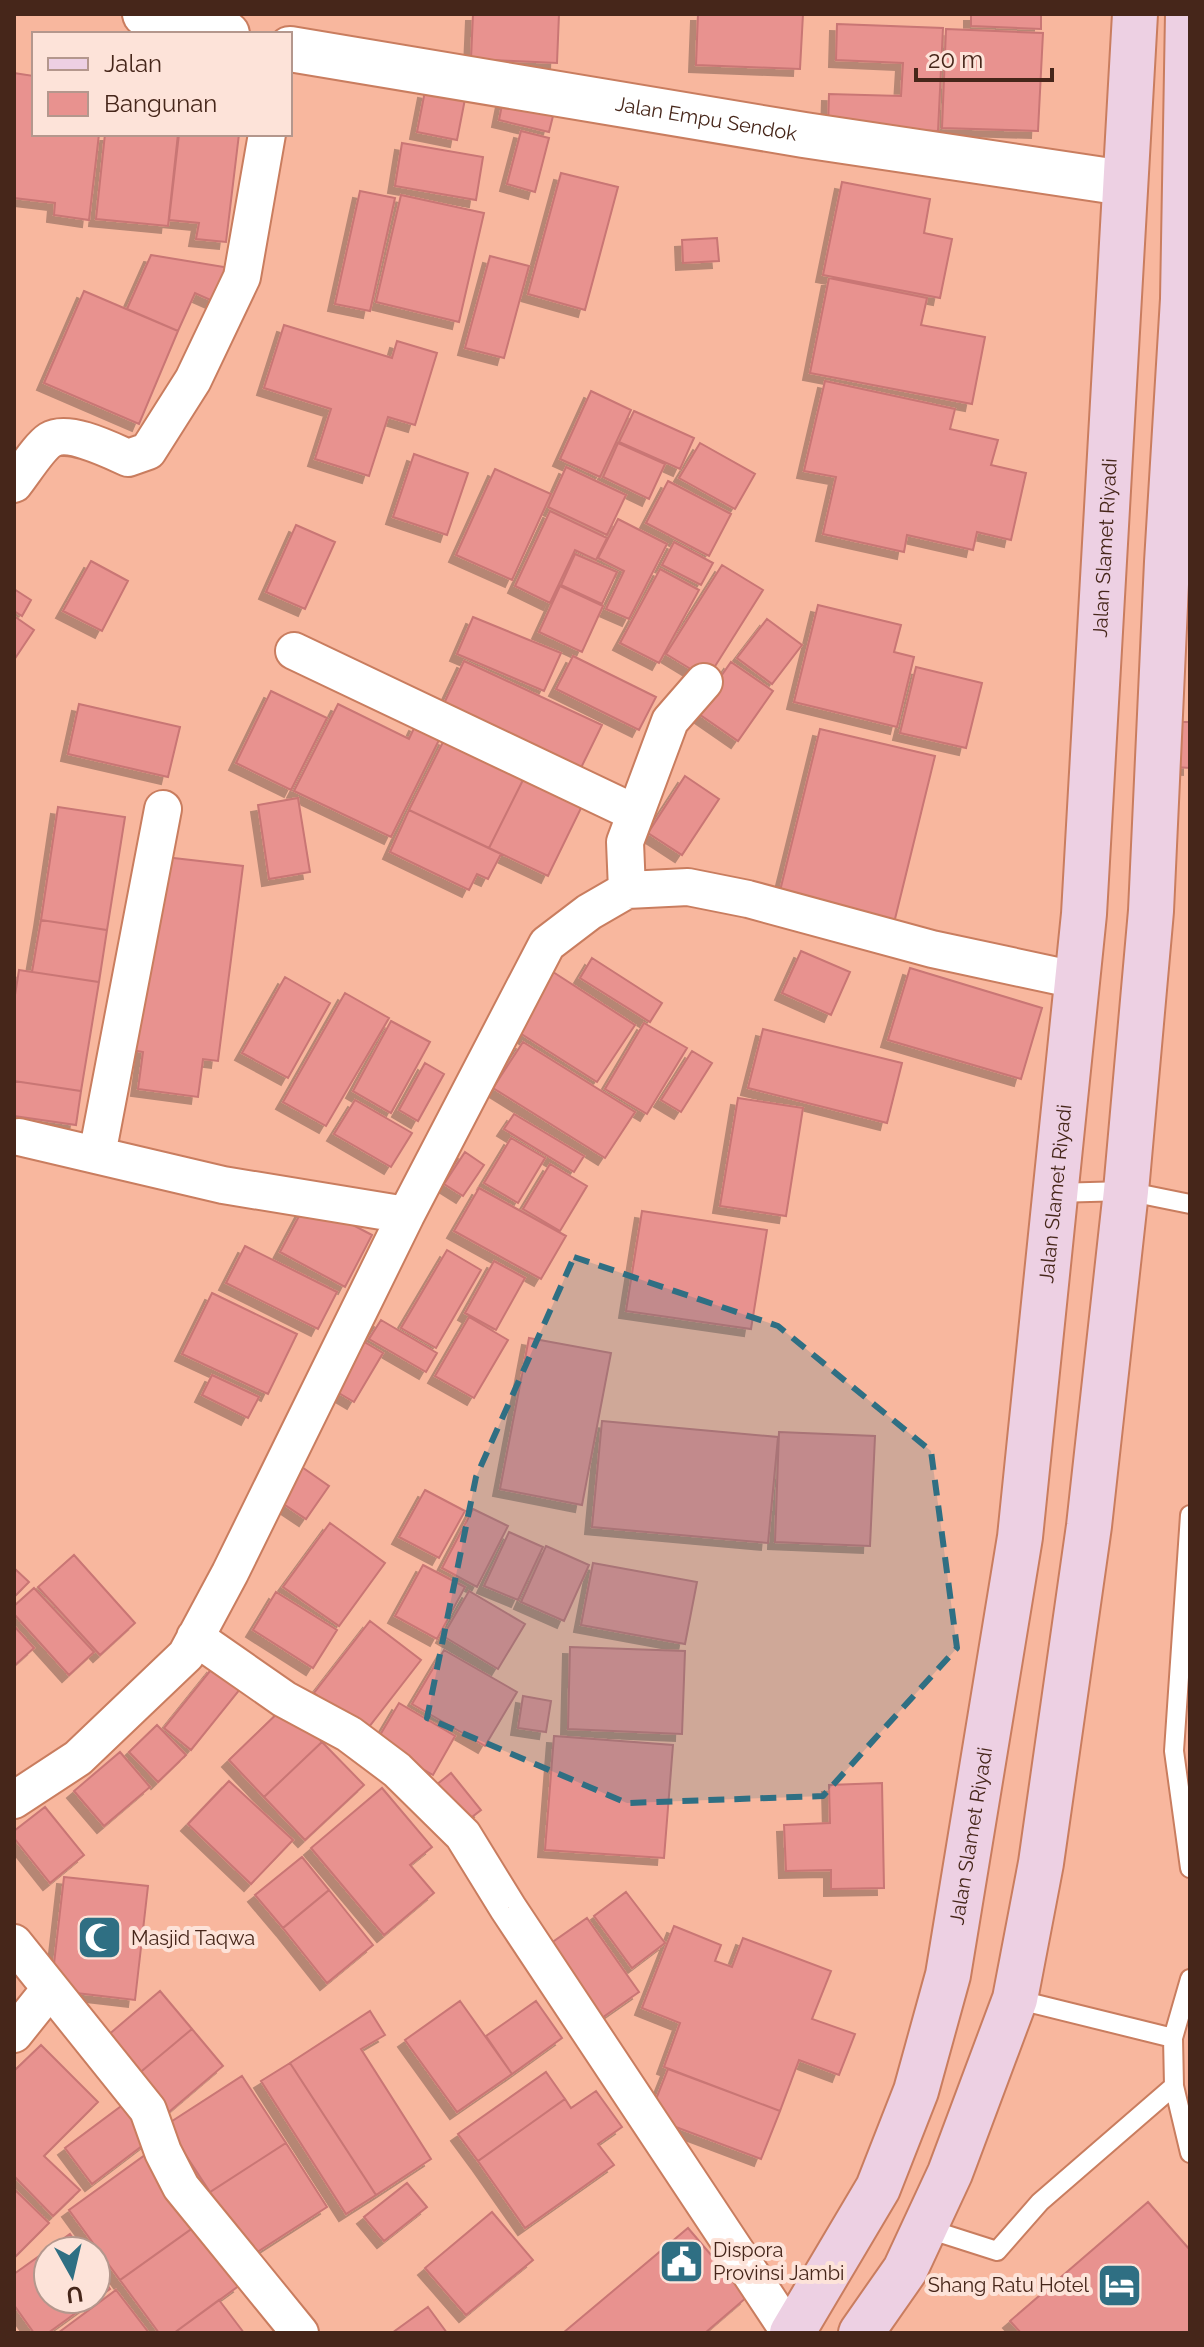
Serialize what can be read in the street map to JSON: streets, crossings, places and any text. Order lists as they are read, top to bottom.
{
  "streets": {
    "main road": ["Jalan Slamet Riyadi"],
    "street": ["Jalan Empu Sendok"]
  },
  "crossings": [
    ["Jalan Empu Sendok", "Jalan Slamet Riyadi"]
  ],
  "places": {
    "mosque": ["Masjid Taqwa"],
    "public building": ["Dispora Provinsi Jambi"],
    "hotel": ["Shang Ratu Hotel"]
  },
  "legend": ["Jalan", "Bangunan"],
  "scale_bar": "20 m",
  "north": "bottom"
}
